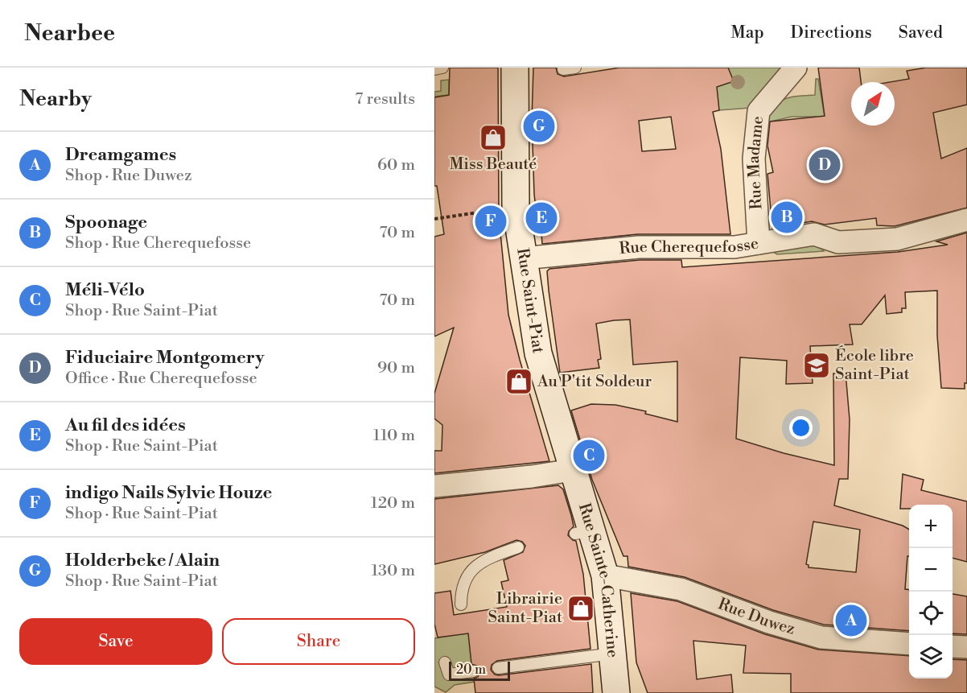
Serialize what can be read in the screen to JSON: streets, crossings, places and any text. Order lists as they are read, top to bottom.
{
  "streets": {
    "street": [
      "Rue Madame",
      "Rue Cherequefosse",
      "Rue Saint-Piat",
      "Rue Sainte-Catherine",
      "Rue Duwez"
    ]
  },
  "crossings": [
    ["Rue Madame", "Rue Cherequefosse"],
    ["Rue Cherequefosse", "Rue Saint-Piat"],
    ["Rue Saint-Piat", "Rue Sainte-Catherine"],
    ["Rue Sainte-Catherine", "Rue Duwez"]
  ],
  "places": {
    "shop": ["Miss Beauté", "Au P'tit Soldeur", "Librairie Saint-Piat"],
    "school or university": ["École libre Saint-Piat"]
  },
  "scale_bar": "20 m",
  "north": "top right",
  "page": {
    "header": "Nearbee",
    "nav": ["Map", "Directions", "Saved"],
    "heading": ["Nearby", "7 results"],
    "pins": [
      "G",
      "D",
      "B",
      "E",
      "F",
      "C",
      "A"
    ],
    "list": [
      {
        "mark": "A",
        "name": "Dreamgames",
        "note": "Shop · Rue Duwez",
        "value": "60 m"
      },
      {
        "mark": "B",
        "name": "Spoonage",
        "note": "Shop · Rue Cherequefosse",
        "value": "70 m"
      },
      {
        "mark": "C",
        "name": "Méli-Vélo",
        "note": "Shop · Rue Saint-Piat",
        "value": "70 m"
      },
      {
        "mark": "D",
        "name": "Fiduciaire Montgomery",
        "note": "Office · Rue Cherequefosse",
        "value": "90 m"
      },
      {
        "mark": "E",
        "name": "Au fil des idées",
        "note": "Shop · Rue Saint-Piat",
        "value": "110 m"
      },
      {
        "mark": "F",
        "name": "indigo Nails Sylvie Houze",
        "note": "Shop · Rue Saint-Piat",
        "value": "120 m"
      },
      {
        "mark": "G",
        "name": "Holderbeke / Alain",
        "note": "Shop · Rue Saint-Piat",
        "value": "130 m"
      }
    ],
    "map_buttons": ["+", "−"],
    "buttons": ["Save", "Share"],
    "scale": "20 m"
  }
}
